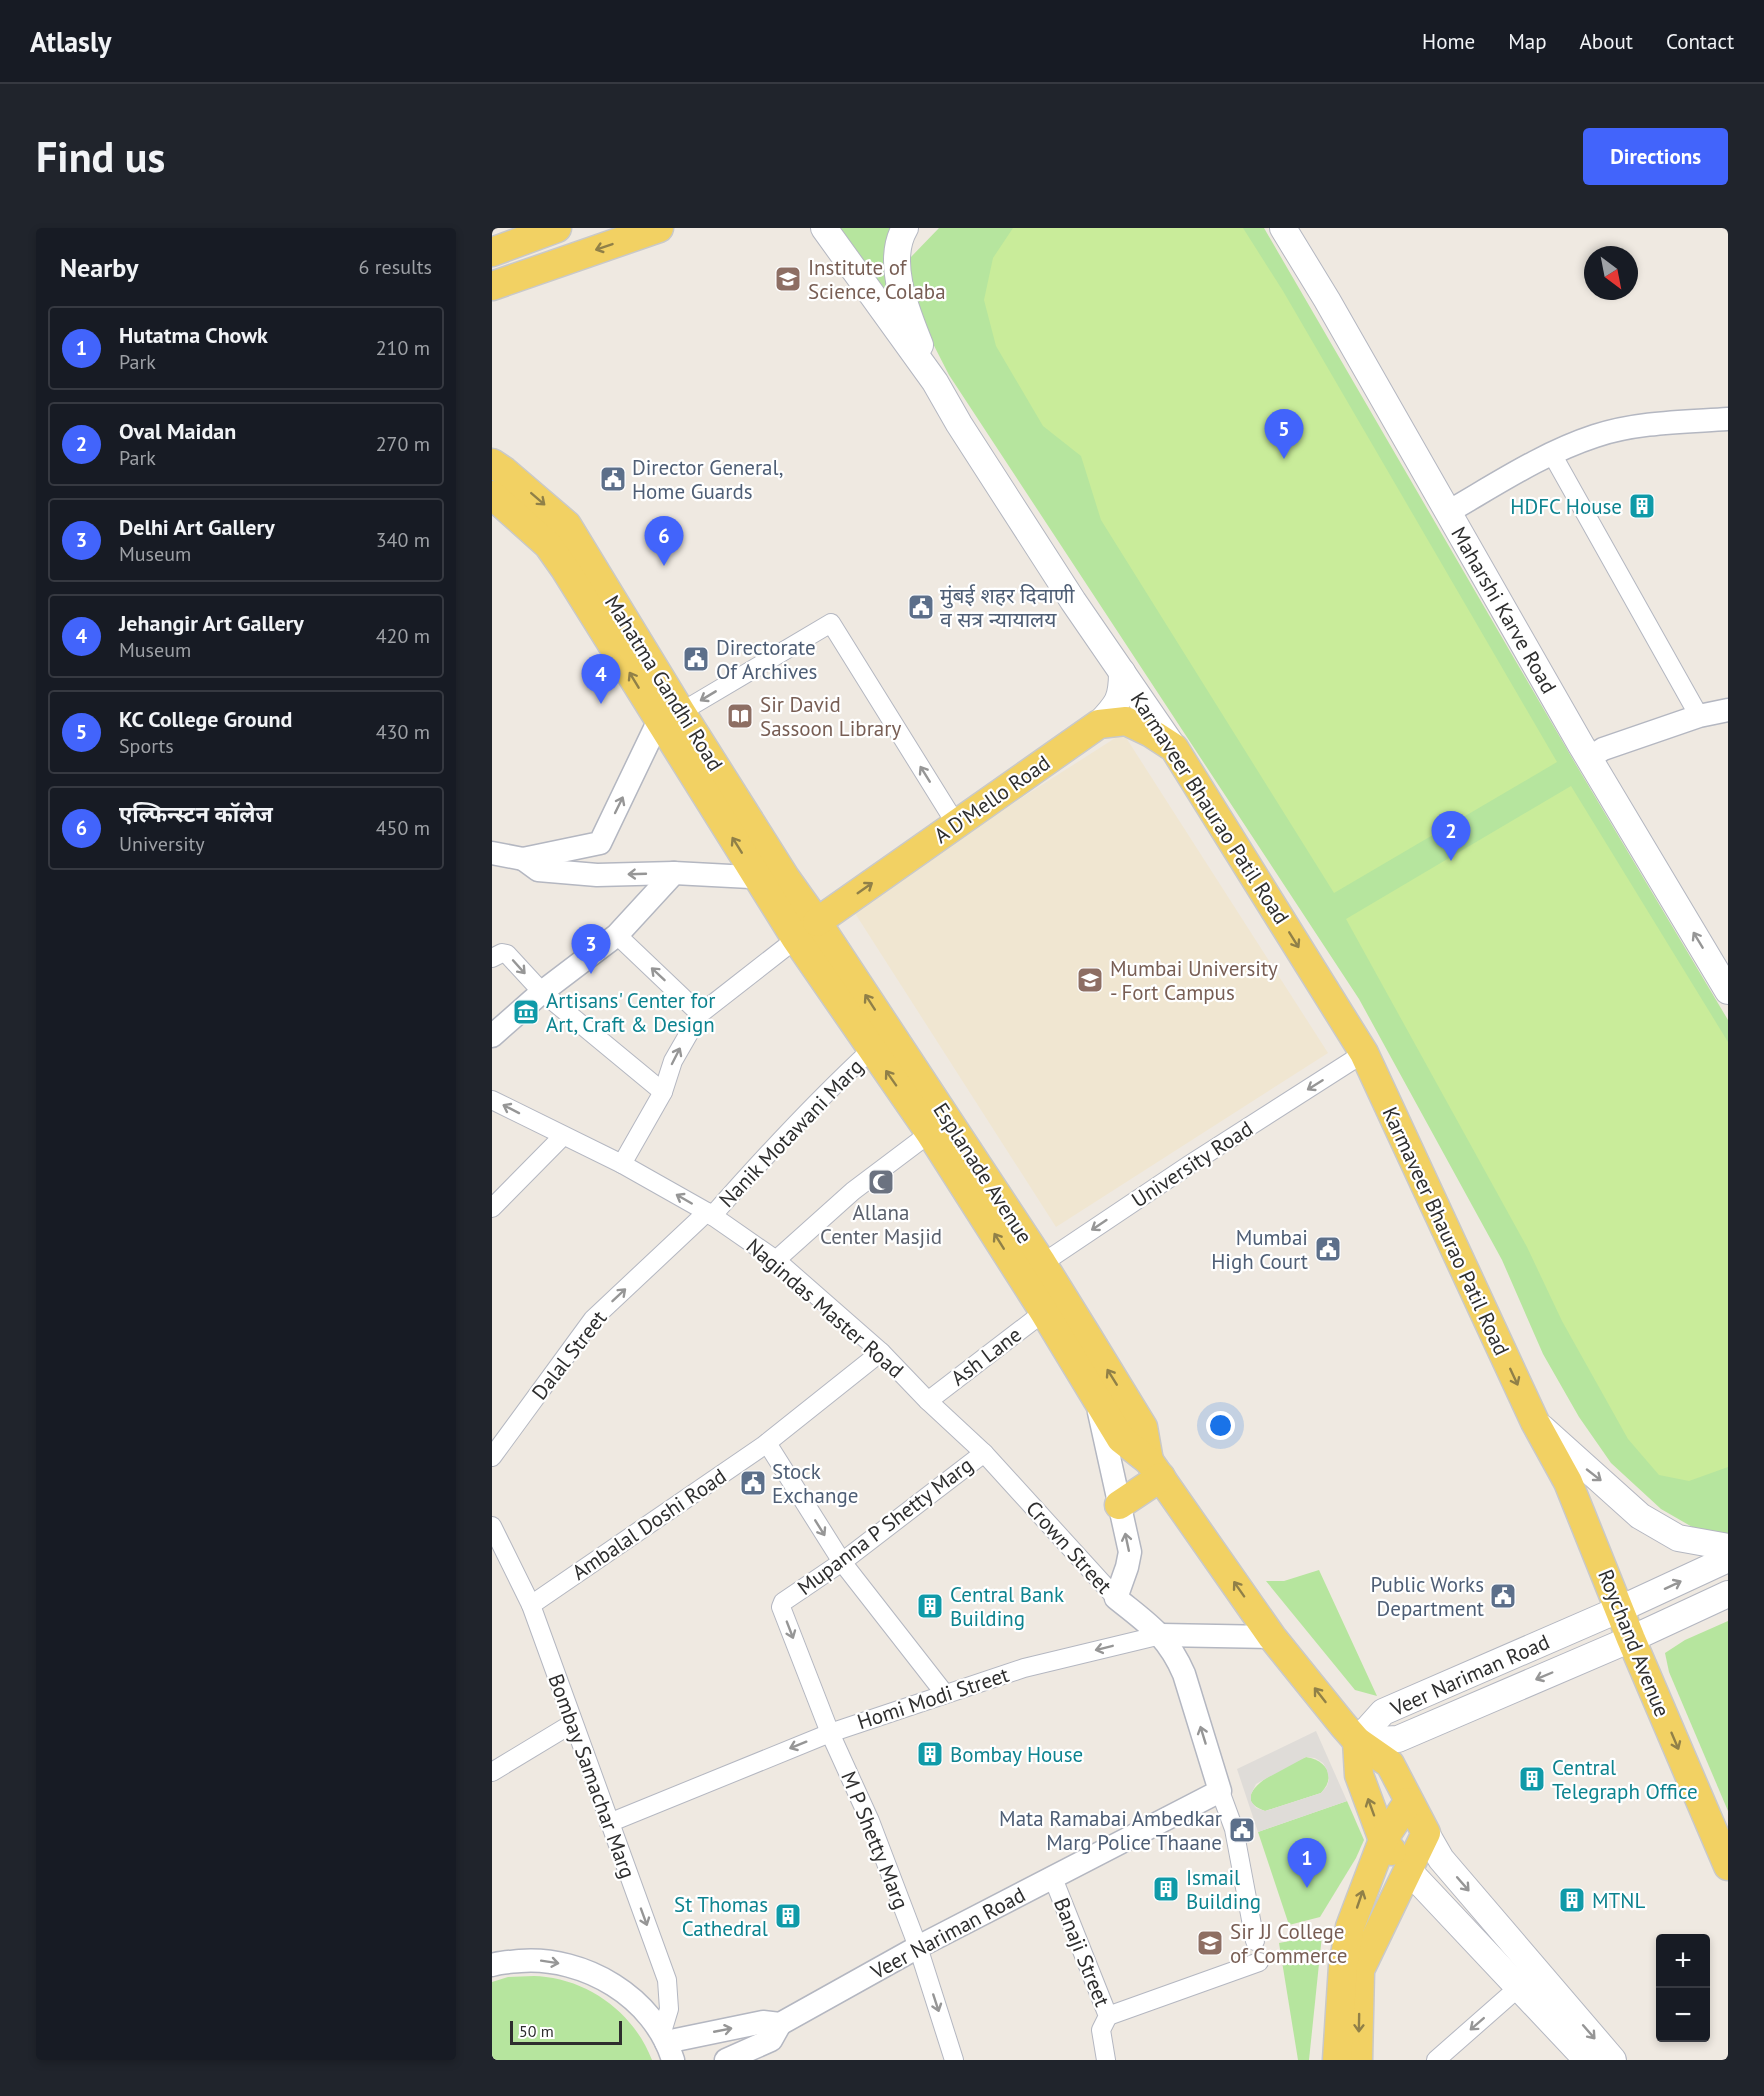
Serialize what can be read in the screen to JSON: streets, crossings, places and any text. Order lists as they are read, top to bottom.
{
  "streets": {
    "main road": [
      "Maharshi Karve Road",
      "Mahatma Gandhi Road",
      "A D'Mello Road",
      "Karmaveer Bhaurao Patil Road",
      "Esplanade Avenue",
      "Roychand Avenue",
      "Veer Nariman Road"
    ],
    "street": [
      "Nanik Motawani Marg",
      "University Road",
      "Nagindas Master Road",
      "Dalal Street",
      "Ash Lane",
      "Ambalal Doshi Road",
      "Mupanna P Shetty Marg",
      "Crown Street",
      "Homi Modi Street",
      "Bombay Samachar Marg",
      "M P Shetty Marg",
      "Banaji Street"
    ]
  },
  "crossings": [
    ["Mahatma Gandhi Road", "A D'Mello Road"],
    ["Mahatma Gandhi Road", "Esplanade Avenue"],
    ["A D'Mello Road", "Esplanade Avenue"],
    ["Karmaveer Bhaurao Patil Road", "University Road"],
    ["Karmaveer Bhaurao Patil Road", "Roychand Avenue"],
    ["Nanik Motawani Marg", "Nagindas Master Road"],
    ["Nanik Motawani Marg", "Dalal Street"],
    ["University Road", "Esplanade Avenue"],
    ["Nagindas Master Road", "Dalal Street"],
    ["Nagindas Master Road", "Ash Lane"],
    ["Nagindas Master Road", "Ambalal Doshi Road"],
    ["Nagindas Master Road", "Mupanna P Shetty Marg"],
    ["Nagindas Master Road", "Crown Street"],
    ["Ambalal Doshi Road", "Bombay Samachar Marg"],
    ["Mupanna P Shetty Marg", "Crown Street"],
    ["Mupanna P Shetty Marg", "Homi Modi Street"],
    ["Mupanna P Shetty Marg", "M P Shetty Marg"],
    ["Crown Street", "Homi Modi Street"],
    ["Roychand Avenue", "Veer Nariman Road"],
    ["Veer Nariman Road", "Bombay Samachar Marg"],
    ["Veer Nariman Road", "M P Shetty Marg"],
    ["Veer Nariman Road", "Banaji Street"],
    ["Homi Modi Street", "Bombay Samachar Marg"],
    ["Homi Modi Street", "M P Shetty Marg"]
  ],
  "one_way": [
    "A D'Mello Road",
    "Karmaveer Bhaurao Patil Road",
    "University Road",
    "Mupanna P Shetty Marg",
    "Homi Modi Street",
    "Bombay Samachar Marg"
  ],
  "places": {
    "school or university": ["Institute of Science, Colaba", "Mumbai University - Fort Campus", "Sir JJ College of Commerce"],
    "public building": [
      "Director General, Home Guards",
      "मुंबई शहर दिवाणी व सत्र न्यायालय",
      "Directorate Of Archives",
      "Mumbai High Court",
      "Stock Exchange",
      "Public Works Department",
      "Mata Ramabai Ambedkar Marg Police Thaane"
    ],
    "building": [
      "HDFC House",
      "Central Bank Building",
      "Bombay House",
      "Central Telegraph Office",
      "Ismail Building",
      "MTNL",
      "St Thomas Cathedral"
    ],
    "library": ["Sir David Sassoon Library"],
    "museum": ["Artisans' Center for Art, Craft & Design"],
    "mosque": ["Allana Center Masjid"]
  },
  "scale_bar": "50 m",
  "north": "bottom right",
  "page": {
    "header": "Atlasly",
    "nav": [
      "Home",
      "Map",
      "About",
      "Contact"
    ],
    "buttons": "Directions",
    "title": "Find us",
    "heading": ["Nearby", "6 results"],
    "list": [
      {
        "mark": "1",
        "name": "Hutatma Chowk",
        "note": "Park",
        "value": "210 m"
      },
      {
        "mark": "2",
        "name": "Oval Maidan",
        "note": "Park",
        "value": "270 m"
      },
      {
        "mark": "3",
        "name": "Delhi Art Gallery",
        "note": "Museum",
        "value": "340 m"
      },
      {
        "mark": "4",
        "name": "Jehangir Art Gallery",
        "note": "Museum",
        "value": "420 m"
      },
      {
        "mark": "5",
        "name": "KC College Ground",
        "note": "Sports",
        "value": "430 m"
      },
      {
        "mark": "6",
        "name": "एल्फिन्स्टन कॉलेज",
        "note": "University",
        "value": "450 m"
      }
    ],
    "pins": [
      "5",
      "6",
      "4",
      "2",
      "3",
      "1"
    ],
    "map_buttons": ["+", "−"],
    "scale": "50 m"
  }
}
